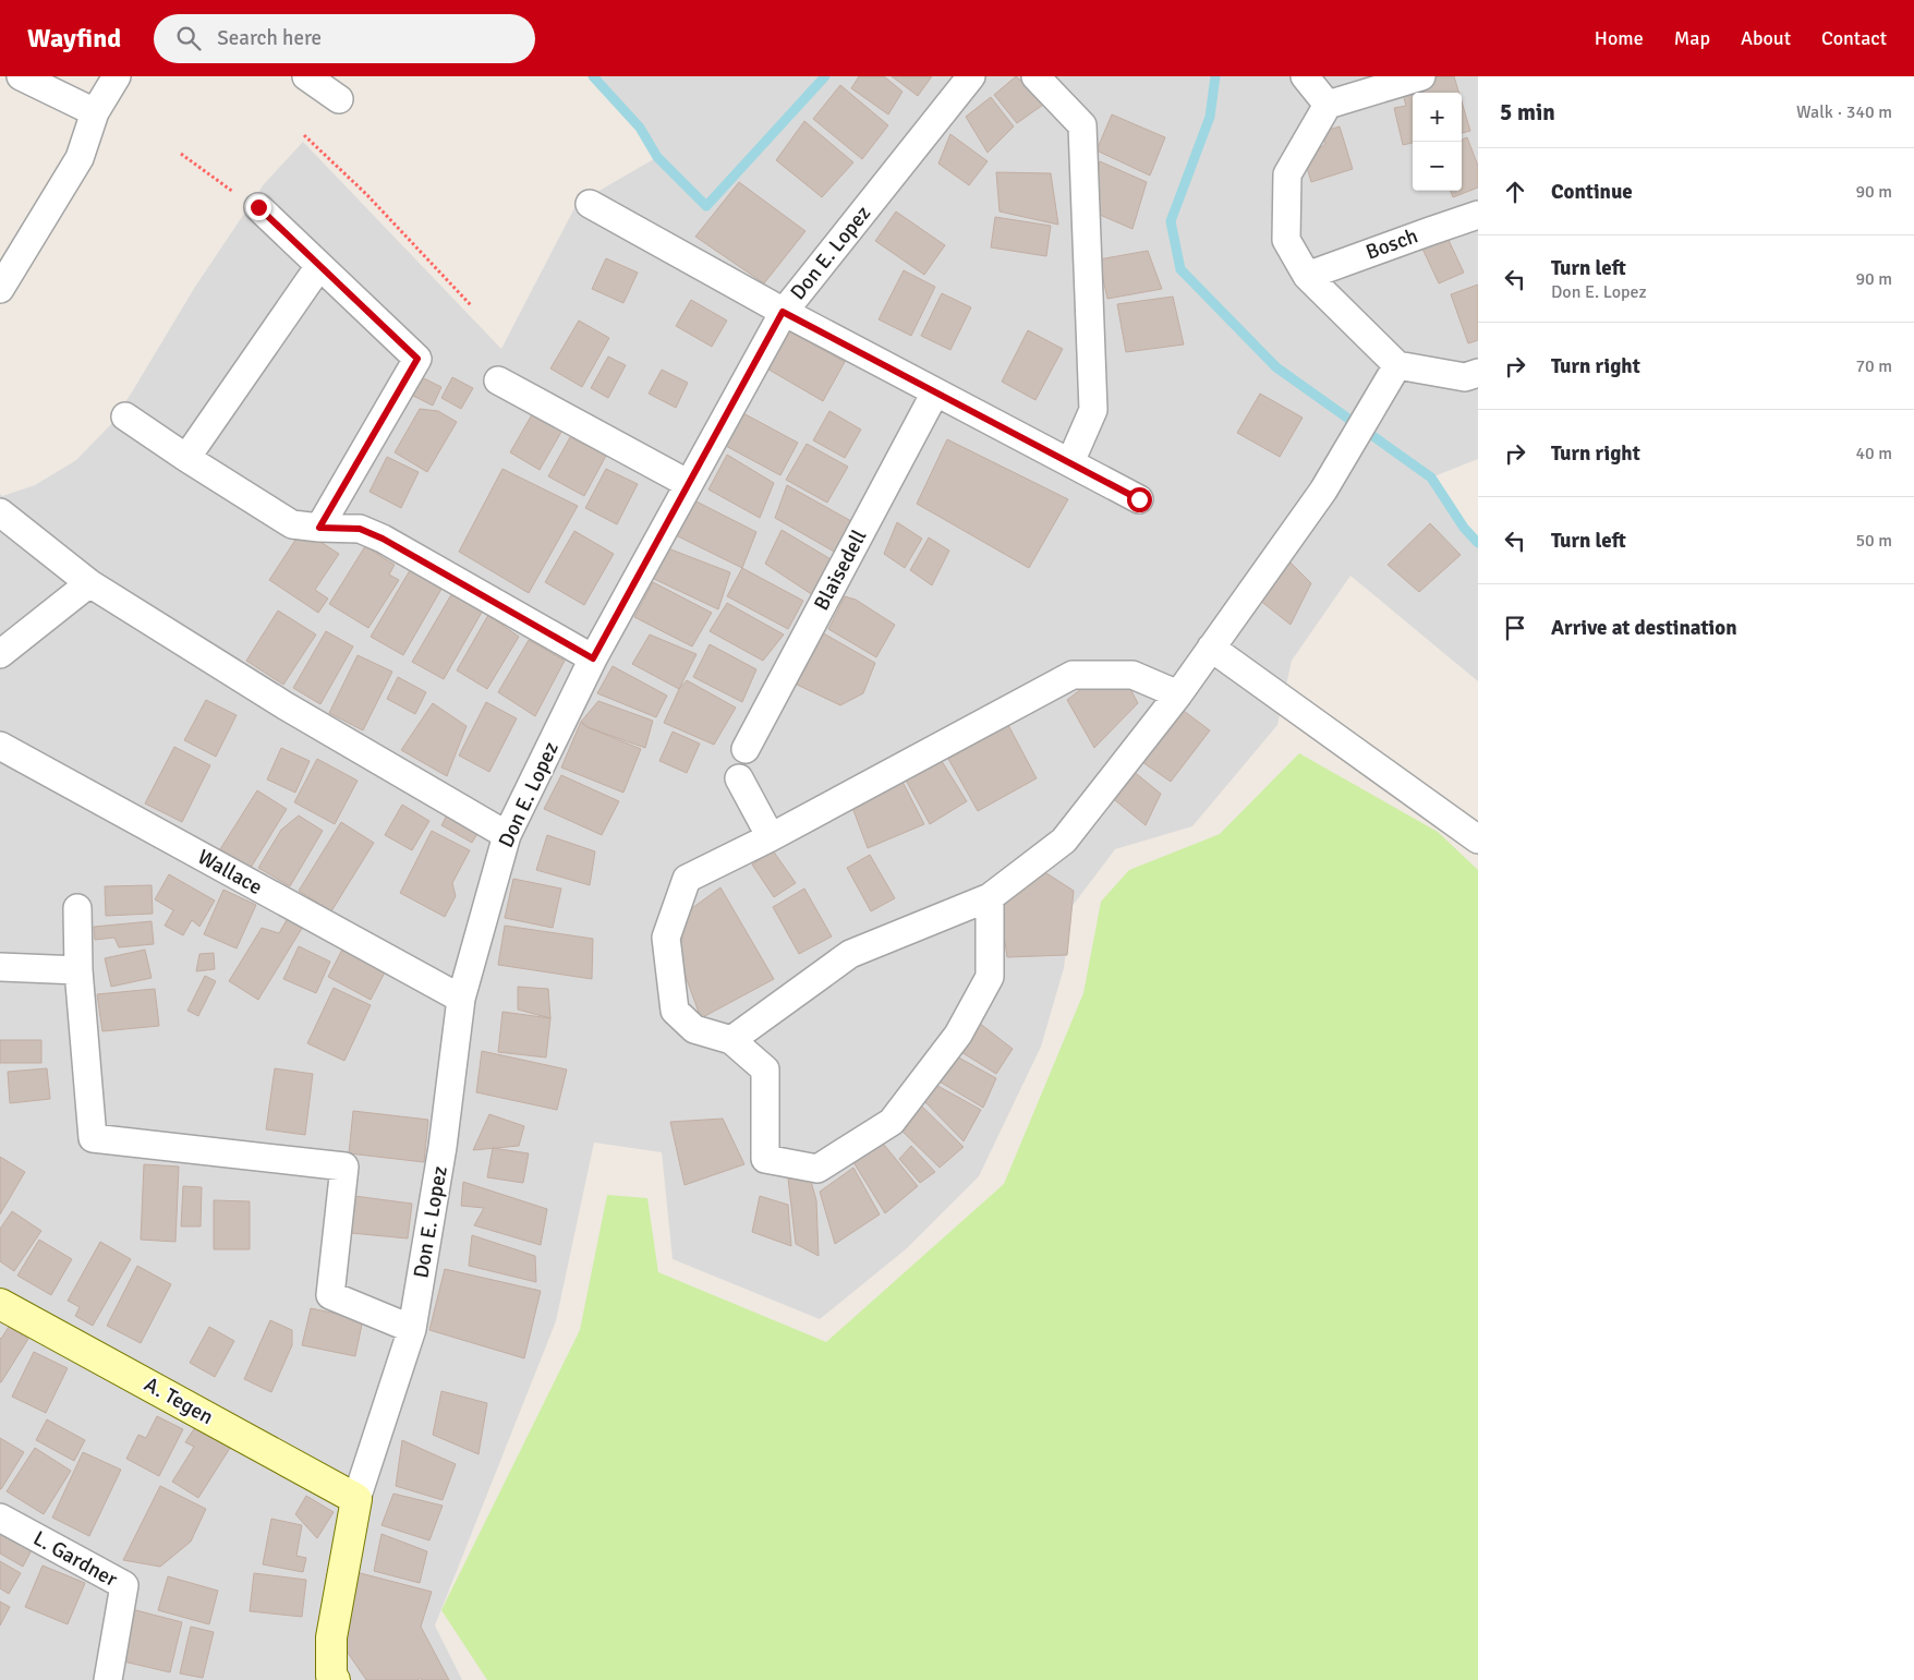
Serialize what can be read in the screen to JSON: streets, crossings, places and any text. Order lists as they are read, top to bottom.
{
  "streets": {
    "street": [
      "Bosch",
      "Don E. Lopez",
      "Blaisedell",
      "Wallace",
      "A. Tegen",
      "L. Gardner"
    ]
  },
  "crossings": [
    ["Don E. Lopez", "Wallace"],
    ["Don E. Lopez", "A. Tegen"]
  ],
  "page": {
    "header": "Wayfind",
    "search": "Search here",
    "nav": [
      "Home",
      "Map",
      "About",
      "Contact"
    ],
    "heading": ["5 min", "Walk · 340 m"],
    "map_buttons": ["+", "−"],
    "list": [
      ["Continue", "90 m"],
      ["Turn left", "Don E. Lopez", "90 m"],
      ["Turn right", "70 m"],
      ["Turn right", "40 m"],
      ["Turn left", "50 m"],
      "Arrive at destination"
    ]
  }
}
